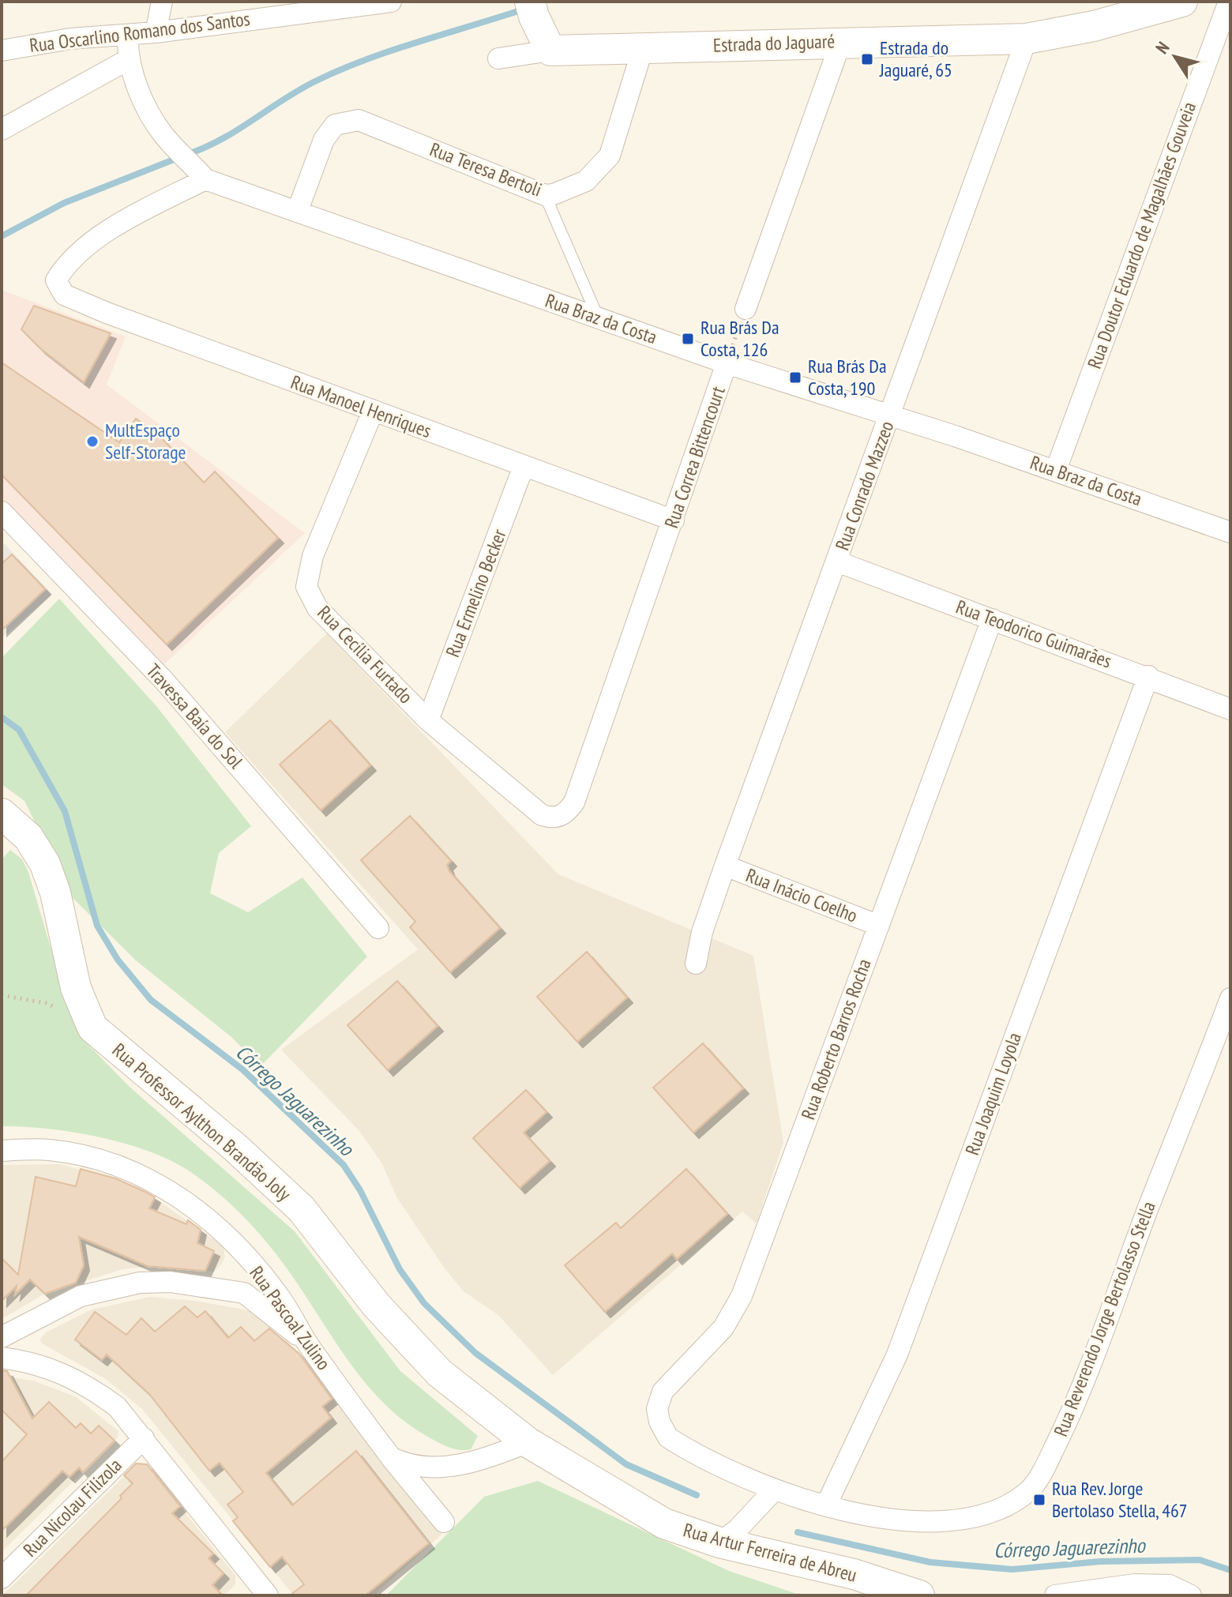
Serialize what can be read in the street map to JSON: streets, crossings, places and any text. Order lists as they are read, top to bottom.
{
  "streets": {
    "street": [
      "Rua Oscarlino Romano dos Santos",
      "Estrada do Jaguaré",
      "Rua Teresa Bertoli",
      "Rua Doutor Eduardo de Magalhães Gouveia",
      "Rua Braz da Costa",
      "Rua Manoel Henriques",
      "Rua Correa Bittencourt",
      "Rua Conrado Mazzeo",
      "Rua Ermelino Becker",
      "Rua Teodorico Guimarães",
      "Rua Cecília Furtado",
      "Travessa Baía do Sol",
      "Rua Inácio Coelho",
      "Rua Roberto Barros Rocha",
      "Rua Joaquim Loyola",
      "Rua Professor Aylthon Brandão Joly",
      "Rua Pascoal Zulino",
      "Rua Reverendo Jorge Bertolasso Stella",
      "Rua Nicolau Filizola",
      "Rua Artur Ferreira de Abreu"
    ]
  },
  "crossings": [
    ["Estrada do Jaguaré", "Rua Teresa Bertoli"],
    ["Estrada do Jaguaré", "Rua Conrado Mazzeo"],
    ["Rua Teresa Bertoli", "Rua Braz da Costa"],
    ["Rua Doutor Eduardo de Magalhães Gouveia", "Rua Braz da Costa"],
    ["Rua Braz da Costa", "Rua Manoel Henriques"],
    ["Rua Braz da Costa", "Rua Correa Bittencourt"],
    ["Rua Braz da Costa", "Rua Conrado Mazzeo"],
    ["Rua Manoel Henriques", "Rua Correa Bittencourt"],
    ["Rua Manoel Henriques", "Rua Ermelino Becker"],
    ["Rua Manoel Henriques", "Rua Cecília Furtado"],
    ["Rua Correa Bittencourt", "Rua Cecília Furtado"],
    ["Rua Conrado Mazzeo", "Rua Teodorico Guimarães"],
    ["Rua Conrado Mazzeo", "Rua Inácio Coelho"],
    ["Rua Ermelino Becker", "Rua Cecília Furtado"],
    ["Rua Teodorico Guimarães", "Rua Roberto Barros Rocha"],
    ["Rua Teodorico Guimarães", "Rua Joaquim Loyola"],
    ["Rua Inácio Coelho", "Rua Roberto Barros Rocha"],
    ["Rua Roberto Barros Rocha", "Rua Reverendo Jorge Bertolasso Stella"],
    ["Rua Joaquim Loyola", "Rua Reverendo Jorge Bertolasso Stella"],
    ["Rua Professor Aylthon Brandão Joly", "Rua Artur Ferreira de Abreu"]
  ],
  "water": ["Córrego Jaguarezinho"],
  "places": {
    "transit": [
      "Estrada do Jaguaré, 65",
      "Rua Brás Da Costa, 126",
      "Rua Brás Da Costa, 190",
      "Rua Rev. Jorge Bertolaso Stella, 467"
    ],
    "other": ["MultEspaço Self-Storage"]
  },
  "north": "top left"
}
